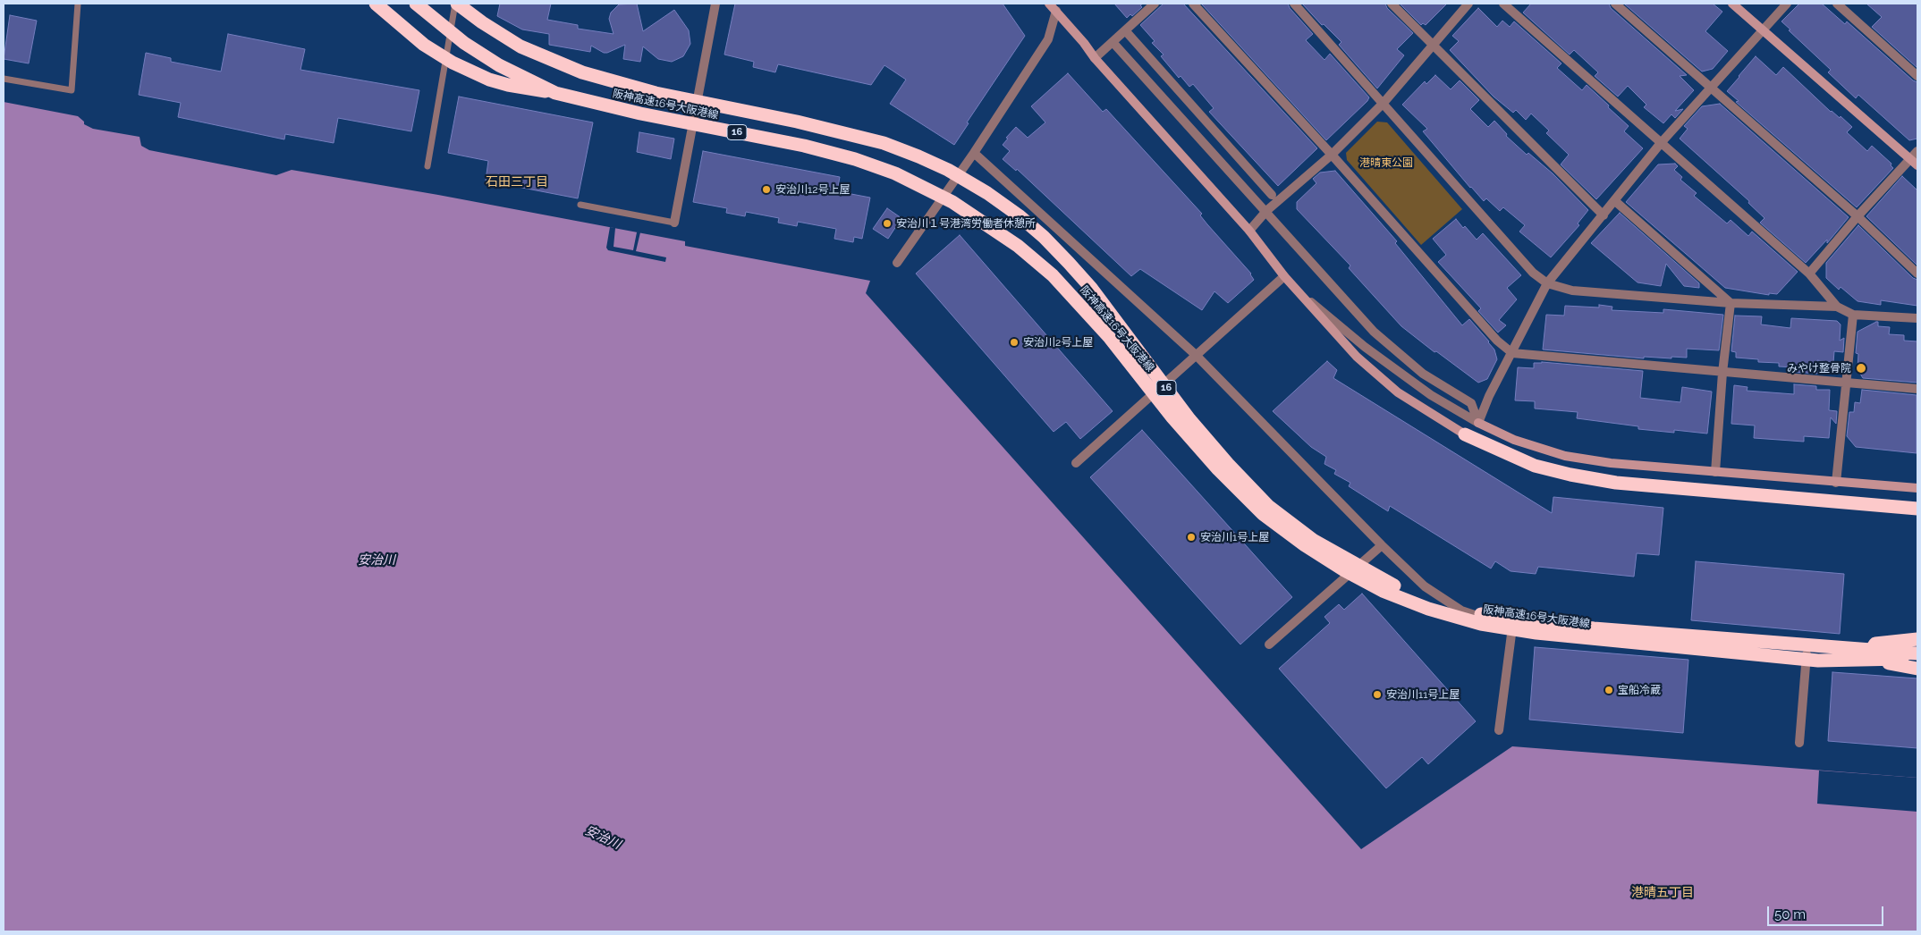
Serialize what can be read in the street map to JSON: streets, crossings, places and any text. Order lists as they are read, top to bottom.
{
  "streets": {
    "highway": ["阪神高速16号大阪港線", "16"]
  },
  "crossings": [
    ["阪神高速16号大阪港線", "16"]
  ],
  "districts": ["石田三丁目", "港晴五丁目"],
  "water": ["安治川"],
  "parks": ["港晴東公園"],
  "places": [
    "安治川12号上屋",
    "安治川１号港湾労働者休憩所",
    "安治川2号上屋",
    "みやけ整骨院",
    "安治川1号上屋",
    "宝船冷蔵",
    "安治川11号上屋"
  ],
  "scale_bar": "50 m"
}
